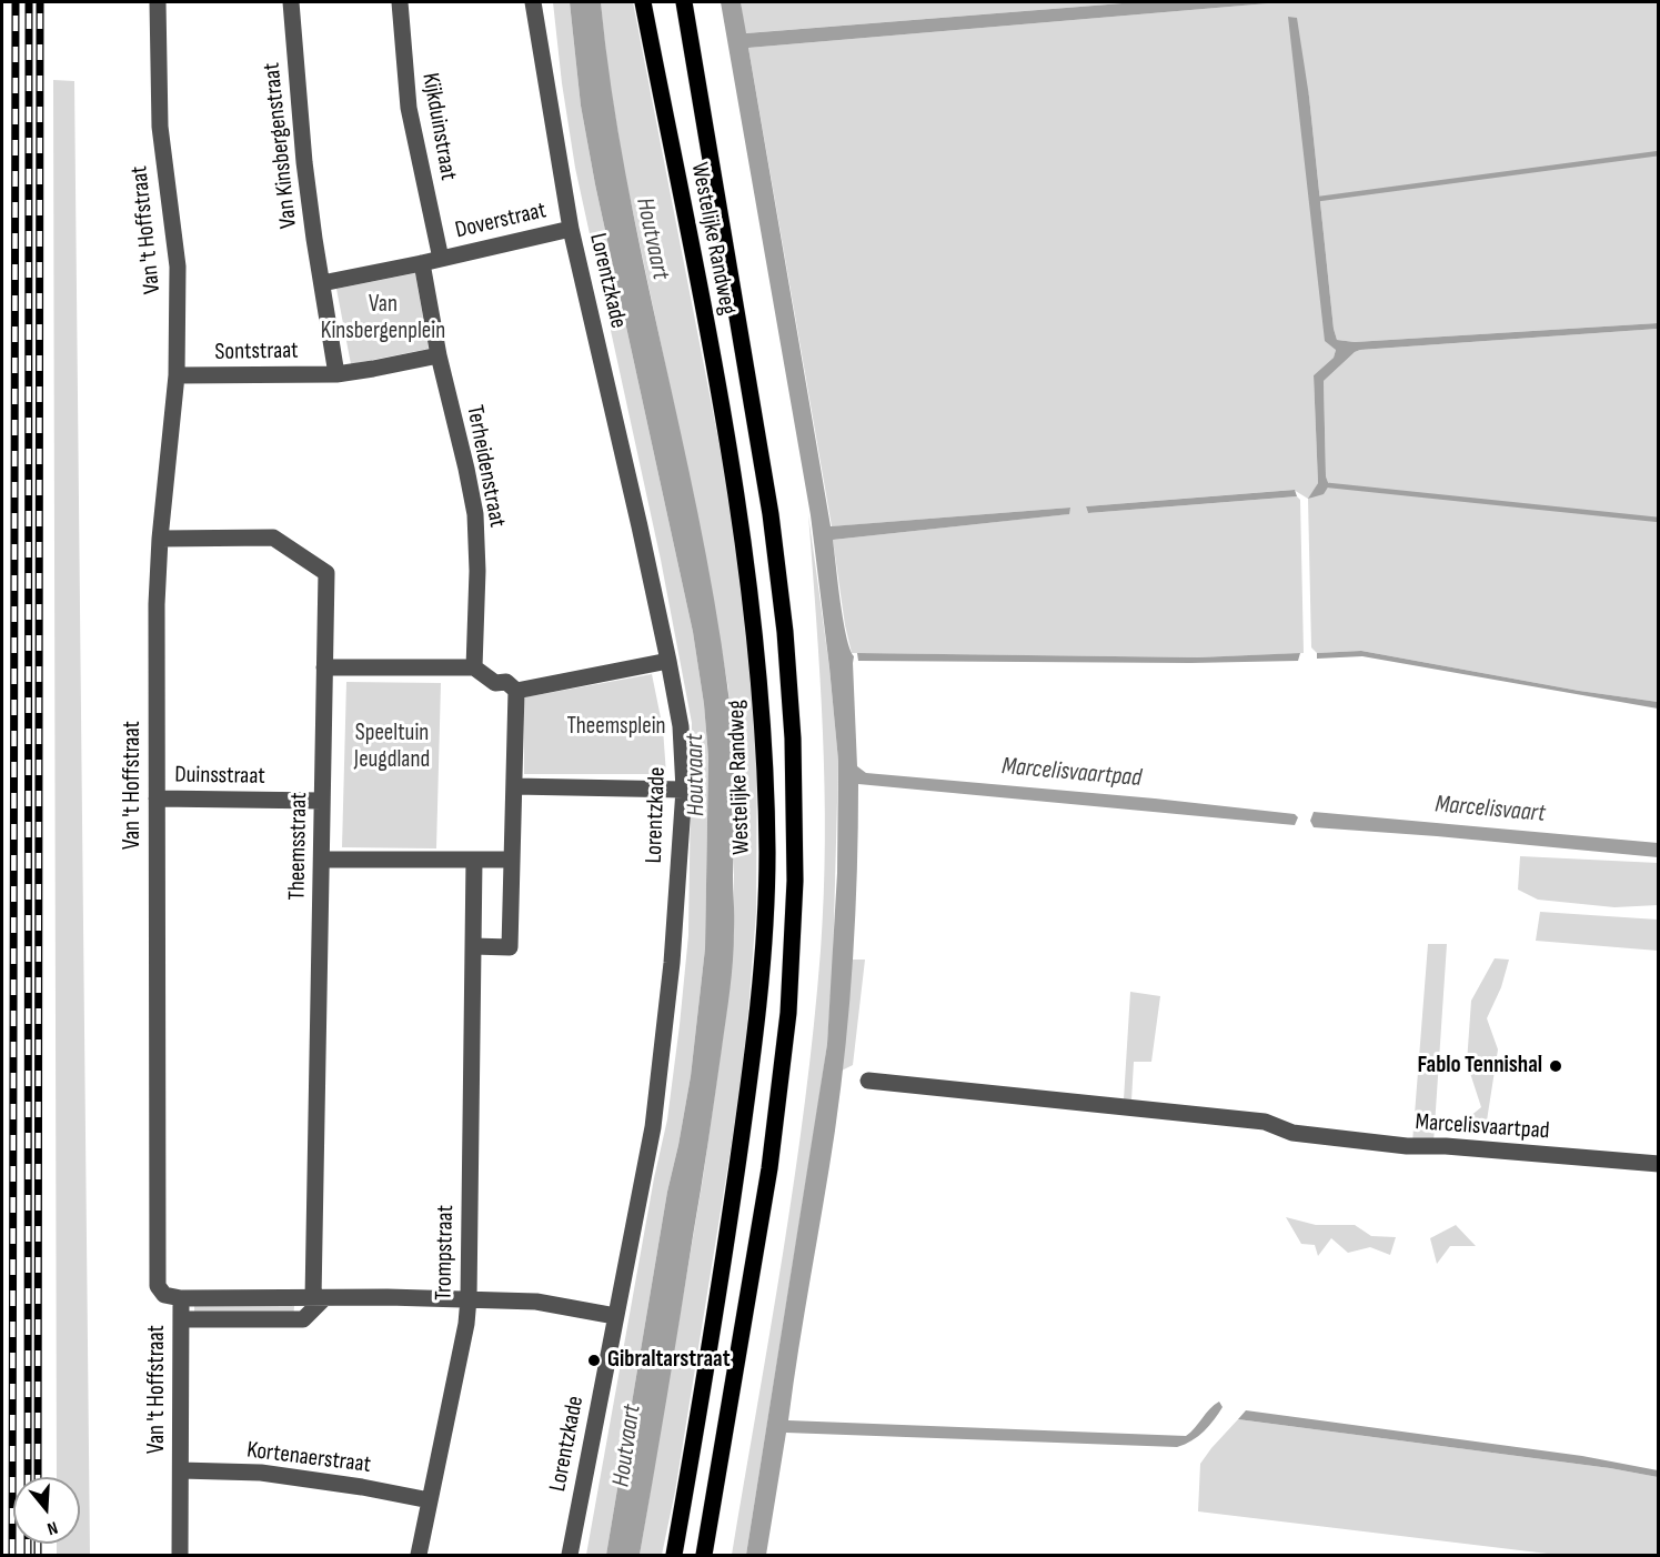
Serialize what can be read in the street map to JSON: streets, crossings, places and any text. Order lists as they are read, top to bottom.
{
  "streets": {
    "main road": ["Westelijke Randweg"],
    "street": [
      "Kijkduinstraat",
      "Van Kinsbergenstraat",
      "Doverstraat",
      "Van 't Hoffstraat",
      "Lorentzkade",
      "Sontstraat",
      "Terheidenstraat",
      "Duinsstraat",
      "Theemsstraat",
      "Marcelisvaartpad",
      "Trompstraat",
      "Kortenaerstraat"
    ]
  },
  "crossings": [
    ["Kijkduinstraat", "Doverstraat"],
    ["Doverstraat", "Lorentzkade"],
    ["Van 't Hoffstraat", "Sontstraat"],
    ["Van 't Hoffstraat", "Duinsstraat"],
    ["Van 't Hoffstraat", "Theemsstraat"],
    ["Van 't Hoffstraat", "Kortenaerstraat"],
    ["Duinsstraat", "Theemsstraat"],
    ["Trompstraat", "Kortenaerstraat"]
  ],
  "water": ["Houtvaart", "Marcelisvaartpad", "Marcelisvaart"],
  "parks": ["Van Kinsbergenplein", "Theemsplein", "Speeltuin Jeugdland"],
  "places": ["Fablo Tennishal", "Gibraltarstraat"],
  "north": "bottom"
}
